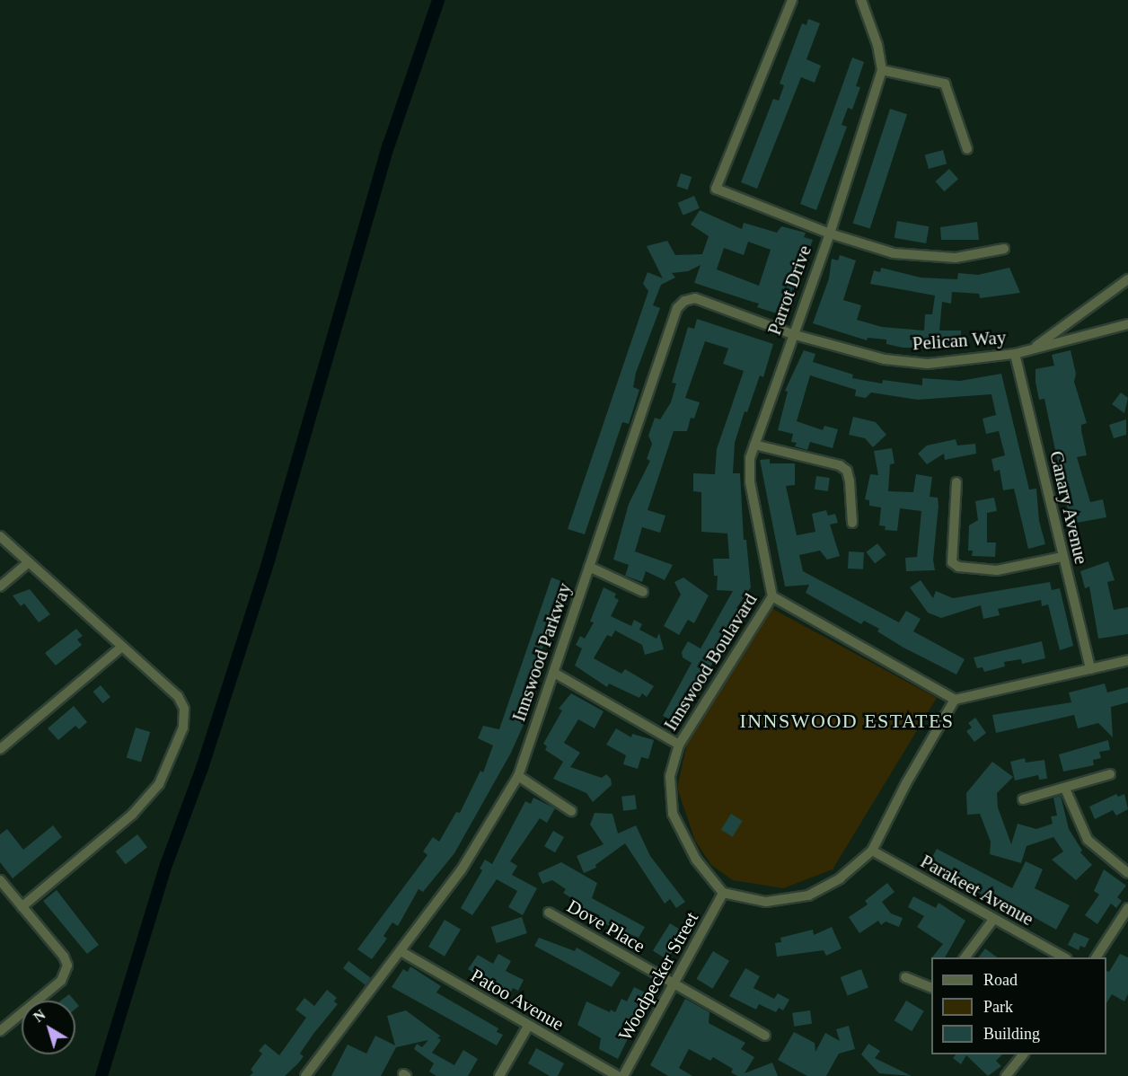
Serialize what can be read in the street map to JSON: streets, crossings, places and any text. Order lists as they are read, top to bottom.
{
  "streets": {
    "street": [
      "Parrot Drive",
      "Pelican Way",
      "Canary Avenue",
      "Innswood Parkway",
      "Innswood Boulavard",
      "Parakeet Avenue",
      "Dove Place",
      "Woodpecker Street",
      "Patoo Avenue"
    ]
  },
  "crossings": [
    ["Parrot Drive", "Pelican Way"],
    ["Parrot Drive", "Innswood Parkway"],
    ["Parrot Drive", "Innswood Boulavard"],
    ["Pelican Way", "Canary Avenue"],
    ["Pelican Way", "Innswood Parkway"],
    ["Innswood Parkway", "Patoo Avenue"],
    ["Innswood Boulavard", "Woodpecker Street"],
    ["Dove Place", "Woodpecker Street"]
  ],
  "districts": ["INNSWOOD ESTATES"],
  "legend": ["Road", "Park", "Building"],
  "north": "top left"
}
